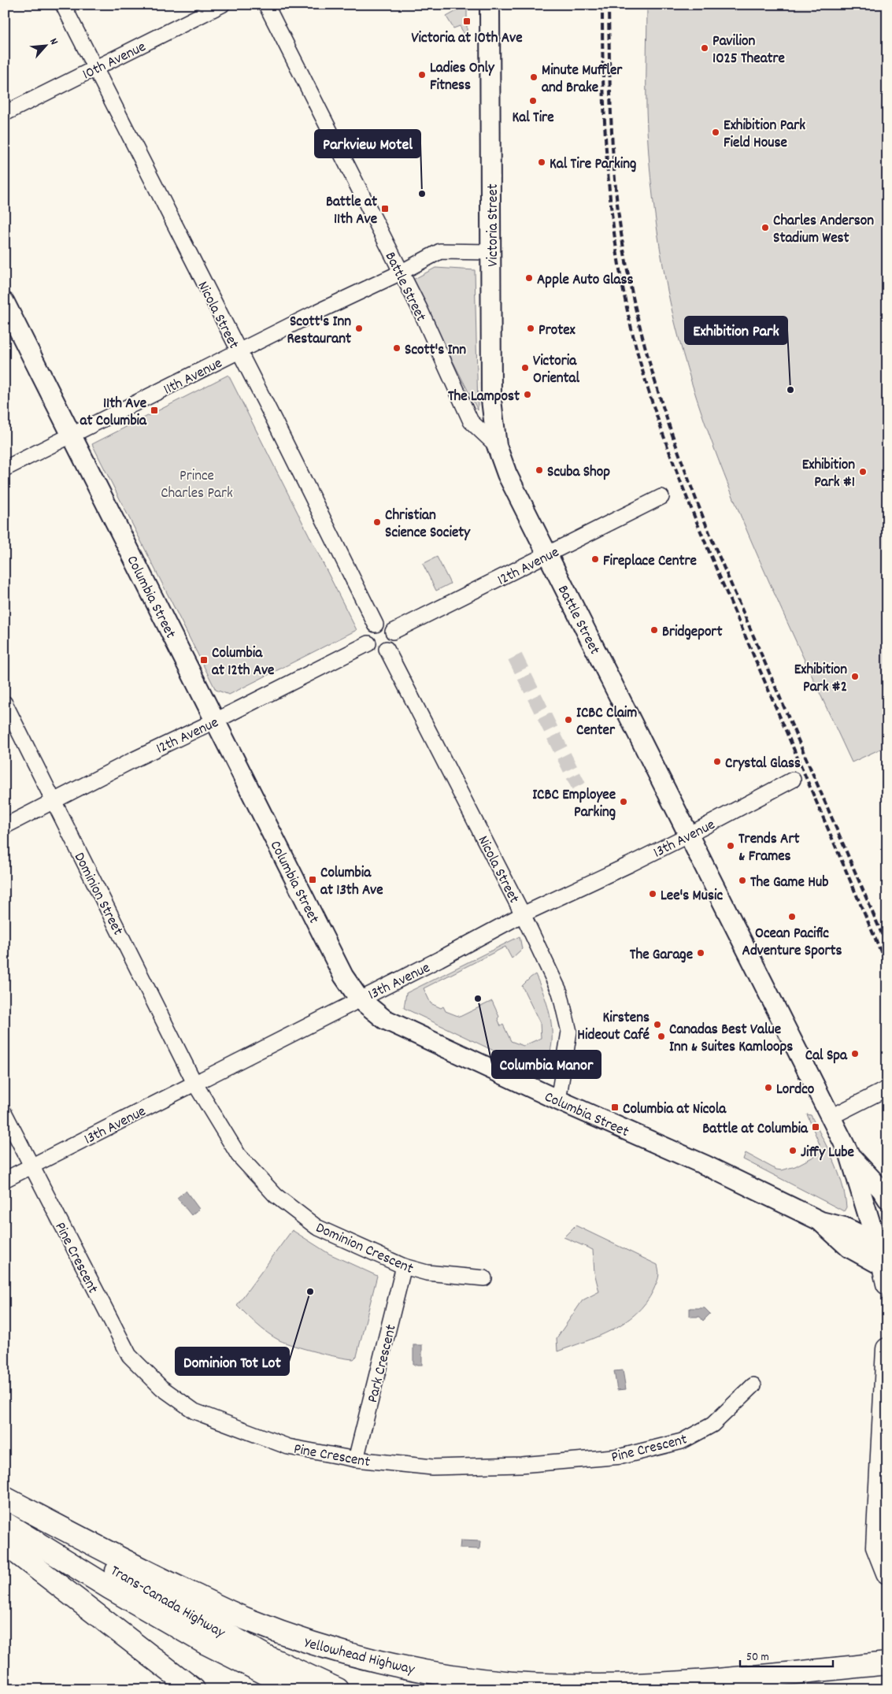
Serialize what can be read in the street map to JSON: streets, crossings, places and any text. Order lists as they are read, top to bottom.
{
  "streets": {
    "highway": ["Trans-Canada Highway", "Yellowhead Highway"],
    "main road": ["Victoria Street", "Battle Street", "Columbia Street"],
    "street": [
      "10th Avenue",
      "Nicola Street",
      "11th Avenue",
      "12th Avenue",
      "13th Avenue",
      "Dominion Street",
      "Dominion Crescent",
      "Pine Crescent",
      "Park Crescent"
    ]
  },
  "crossings": [
    ["10th Avenue", "Nicola Street"],
    ["Victoria Street", "Battle Street"],
    ["Victoria Street", "11th Avenue"],
    ["Battle Street", "11th Avenue"],
    ["Battle Street", "12th Avenue"],
    ["Battle Street", "Columbia Street"],
    ["Battle Street", "13th Avenue"],
    ["Nicola Street", "11th Avenue"],
    ["Nicola Street", "12th Avenue"],
    ["Nicola Street", "Columbia Street"],
    ["Nicola Street", "13th Avenue"],
    ["11th Avenue", "Columbia Street"],
    ["12th Avenue", "Columbia Street"],
    ["12th Avenue", "Dominion Street"],
    ["Columbia Street", "13th Avenue"],
    ["13th Avenue", "Dominion Street"],
    ["13th Avenue", "Dominion Crescent"],
    ["13th Avenue", "Pine Crescent"],
    ["Dominion Street", "Dominion Crescent"],
    ["Dominion Crescent", "Park Crescent"],
    ["Pine Crescent", "Park Crescent"]
  ],
  "parks": ["Prince Charles Park"],
  "places": {
    "transit": [
      "Victoria at 10th Ave",
      "Battle at 11th Ave",
      "11th Ave at Columbia",
      "Columbia at 12th Ave",
      "Columbia at 13th Ave",
      "Columbia at Nicola",
      "Battle at Columbia"
    ],
    "other": [
      "Pavilion 1025 Theatre",
      "Ladies Only Fitness",
      "Minute Muffler and Brake",
      "Kal Tire",
      "Exhibition Park Field House",
      "Kal Tire Parking",
      "Parkview Motel",
      "Charles Anderson Stadium West",
      "Apple Auto Glass",
      "Scott's Inn Restaurant",
      "Protex",
      "Scott's Inn",
      "Victoria Oriental",
      "Exhibition Park",
      "The Lampost",
      "Scuba Shop",
      "Exhibition Park #1",
      "Christian Science Society",
      "Fireplace Centre",
      "Bridgeport",
      "Exhibition Park #2",
      "ICBC Claim Center",
      "Crystal Glass",
      "ICBC Employee Parking",
      "Trends Art & Frames",
      "The Game Hub",
      "Lee's Music",
      "Ocean Pacific Adventure Sports",
      "The Garage",
      "Columbia Manor",
      "Kirstens Hideout Café",
      "Canadas Best Value Inn & Suites Kamloops",
      "Cal Spa",
      "Lordco",
      "Jiffy Lube",
      "Dominion Tot Lot"
    ]
  },
  "scale_bar": "50 m",
  "north": "top right"
}
